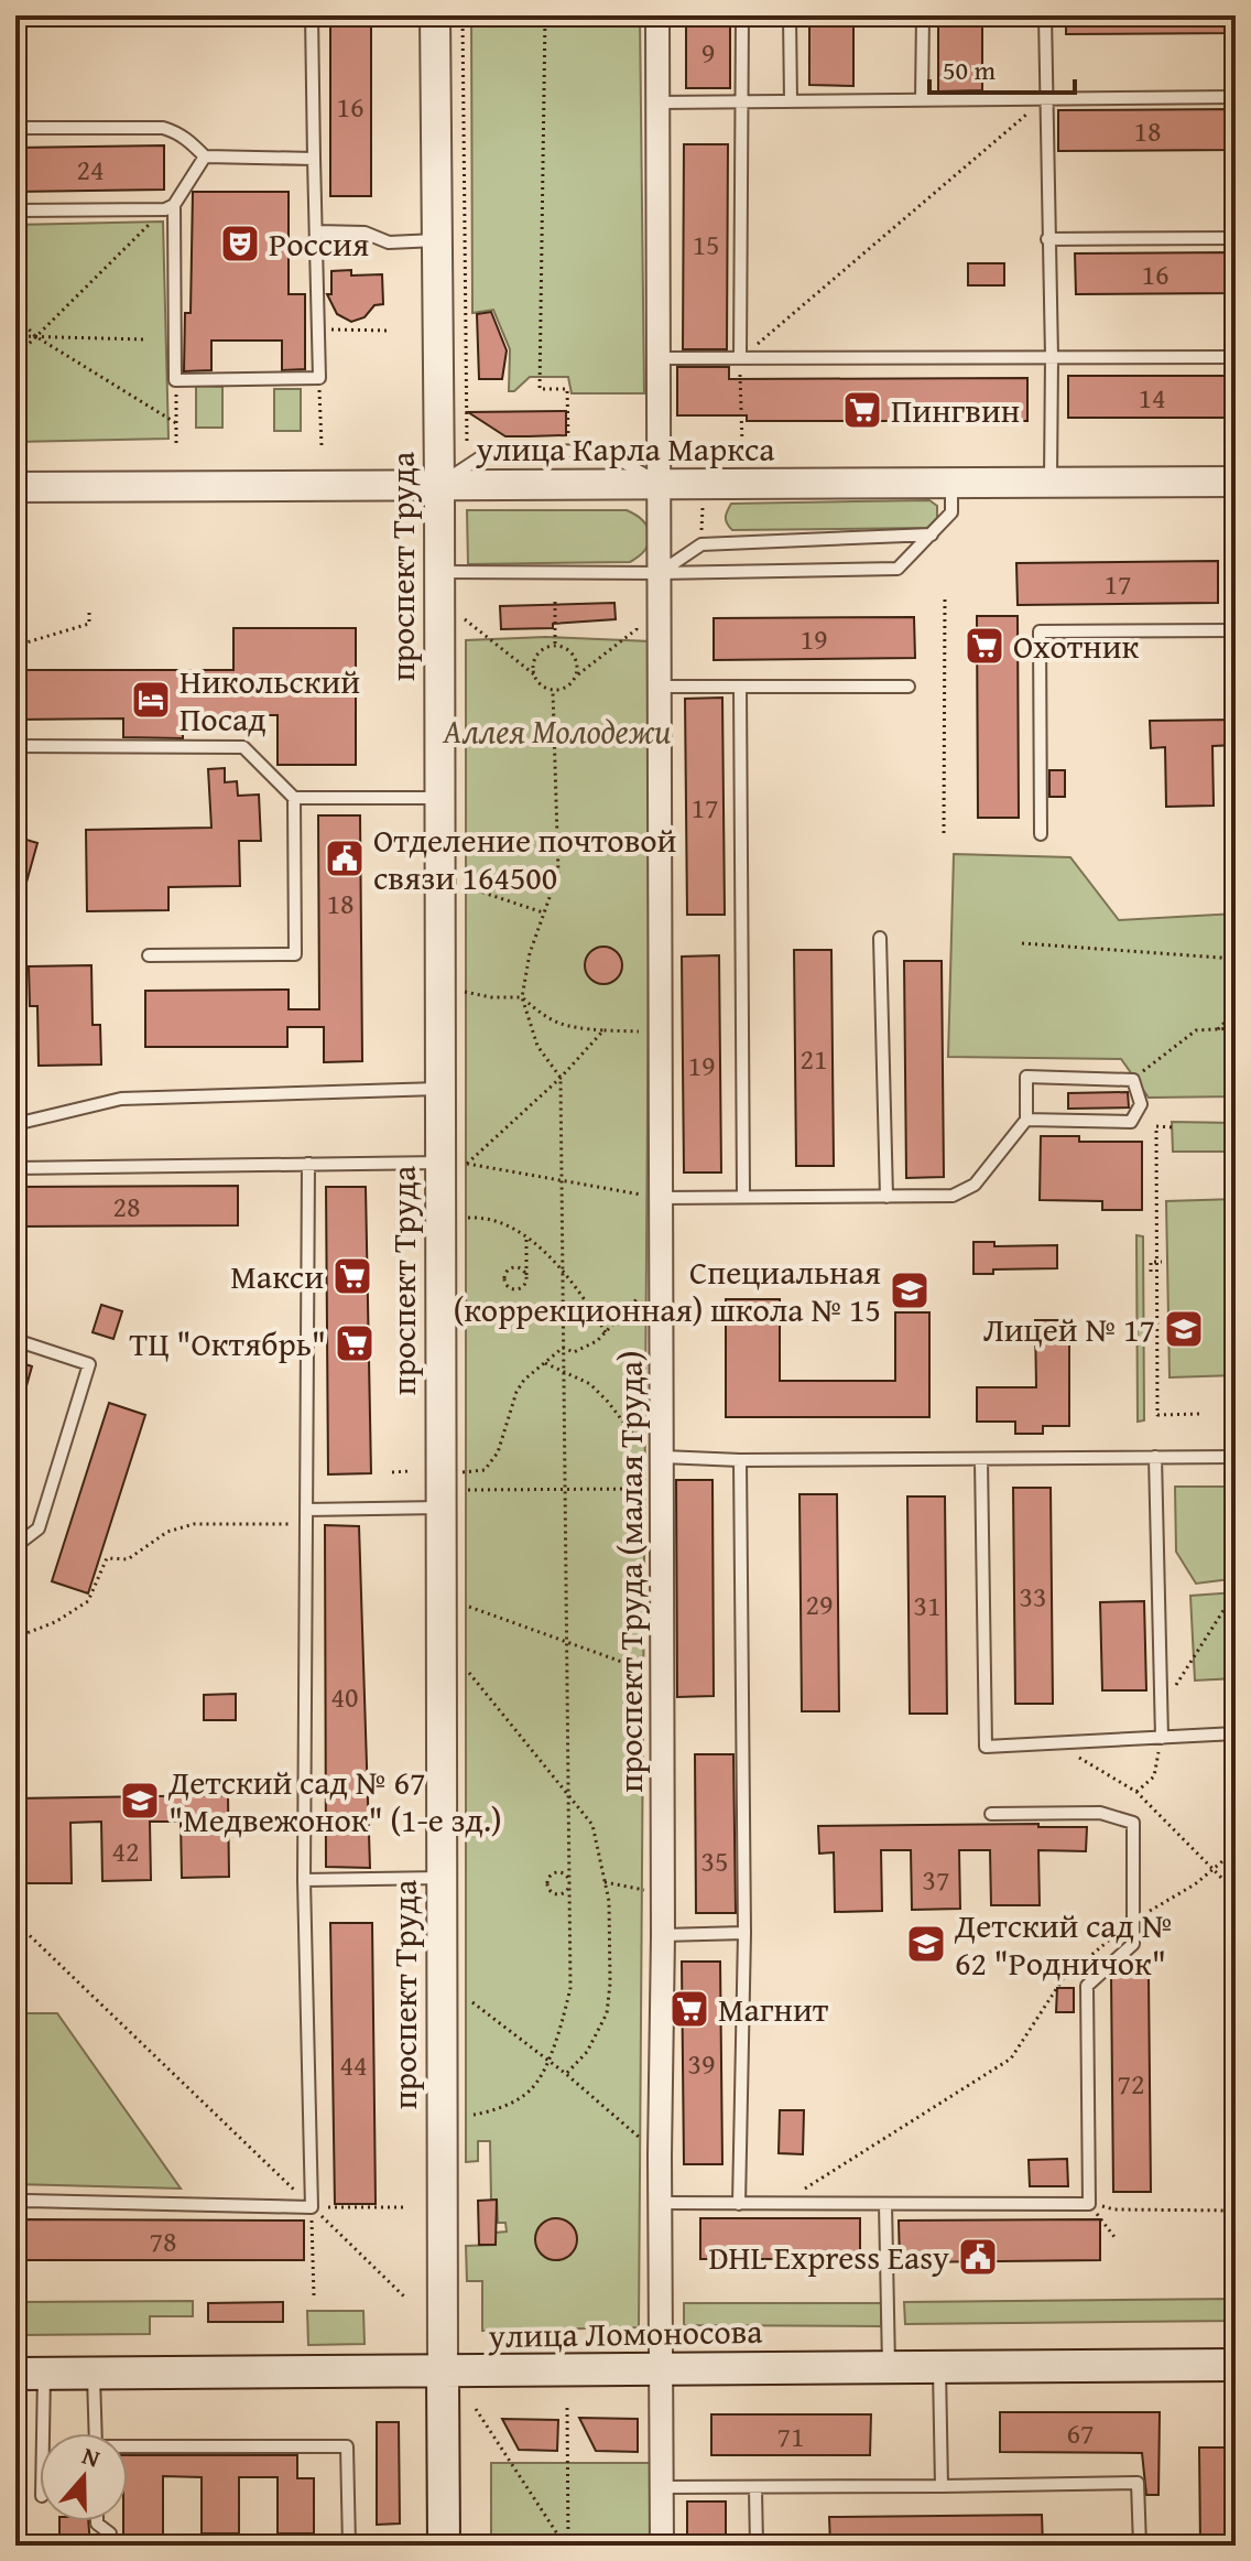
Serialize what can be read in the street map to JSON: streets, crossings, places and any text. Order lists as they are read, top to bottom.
{
  "streets": {
    "main road": ["проспект Труда", "улица Ломоносова"],
    "street": ["улица Карла Маркса", "проспект Труда (малая Труда)"]
  },
  "crossings": [
    ["улица Карла Маркса", "проспект Труда"],
    ["улица Карла Маркса", "проспект Труда (малая Труда)"],
    ["проспект Труда", "улица Ломоносова"],
    ["проспект Труда (малая Труда)", "улица Ломоносова"]
  ],
  "parks": ["Аллея Молодежи"],
  "places": {
    "theatre": ["Россия"],
    "supermarket": [
      "Пингвин",
      "Охотник",
      "Макси",
      "ТЦ \"Октябрь\"",
      "Магнит"
    ],
    "hotel": ["Никольский Посад"],
    "public building": ["Отделение почтовой связи 164500", "DHL Express Easy"],
    "school or university": [
      "Специальная (коррекционная) школа № 15",
      "Лицей № 17",
      "Детский сад № 67 \"Медвежонок\" (1-е зд.)",
      "Детский сад № 62 \"Родничок\""
    ]
  },
  "house_numbers": [
    "9",
    "16",
    "18",
    "24",
    "15",
    "16",
    "14",
    "17",
    "19",
    "17",
    "18",
    "21",
    "19",
    "28",
    "33",
    "29",
    "31",
    "40",
    "42",
    "35",
    "37",
    "39",
    "44",
    "72",
    "78",
    "67",
    "71"
  ],
  "scale_bar": "50 m",
  "north": "top"
}
